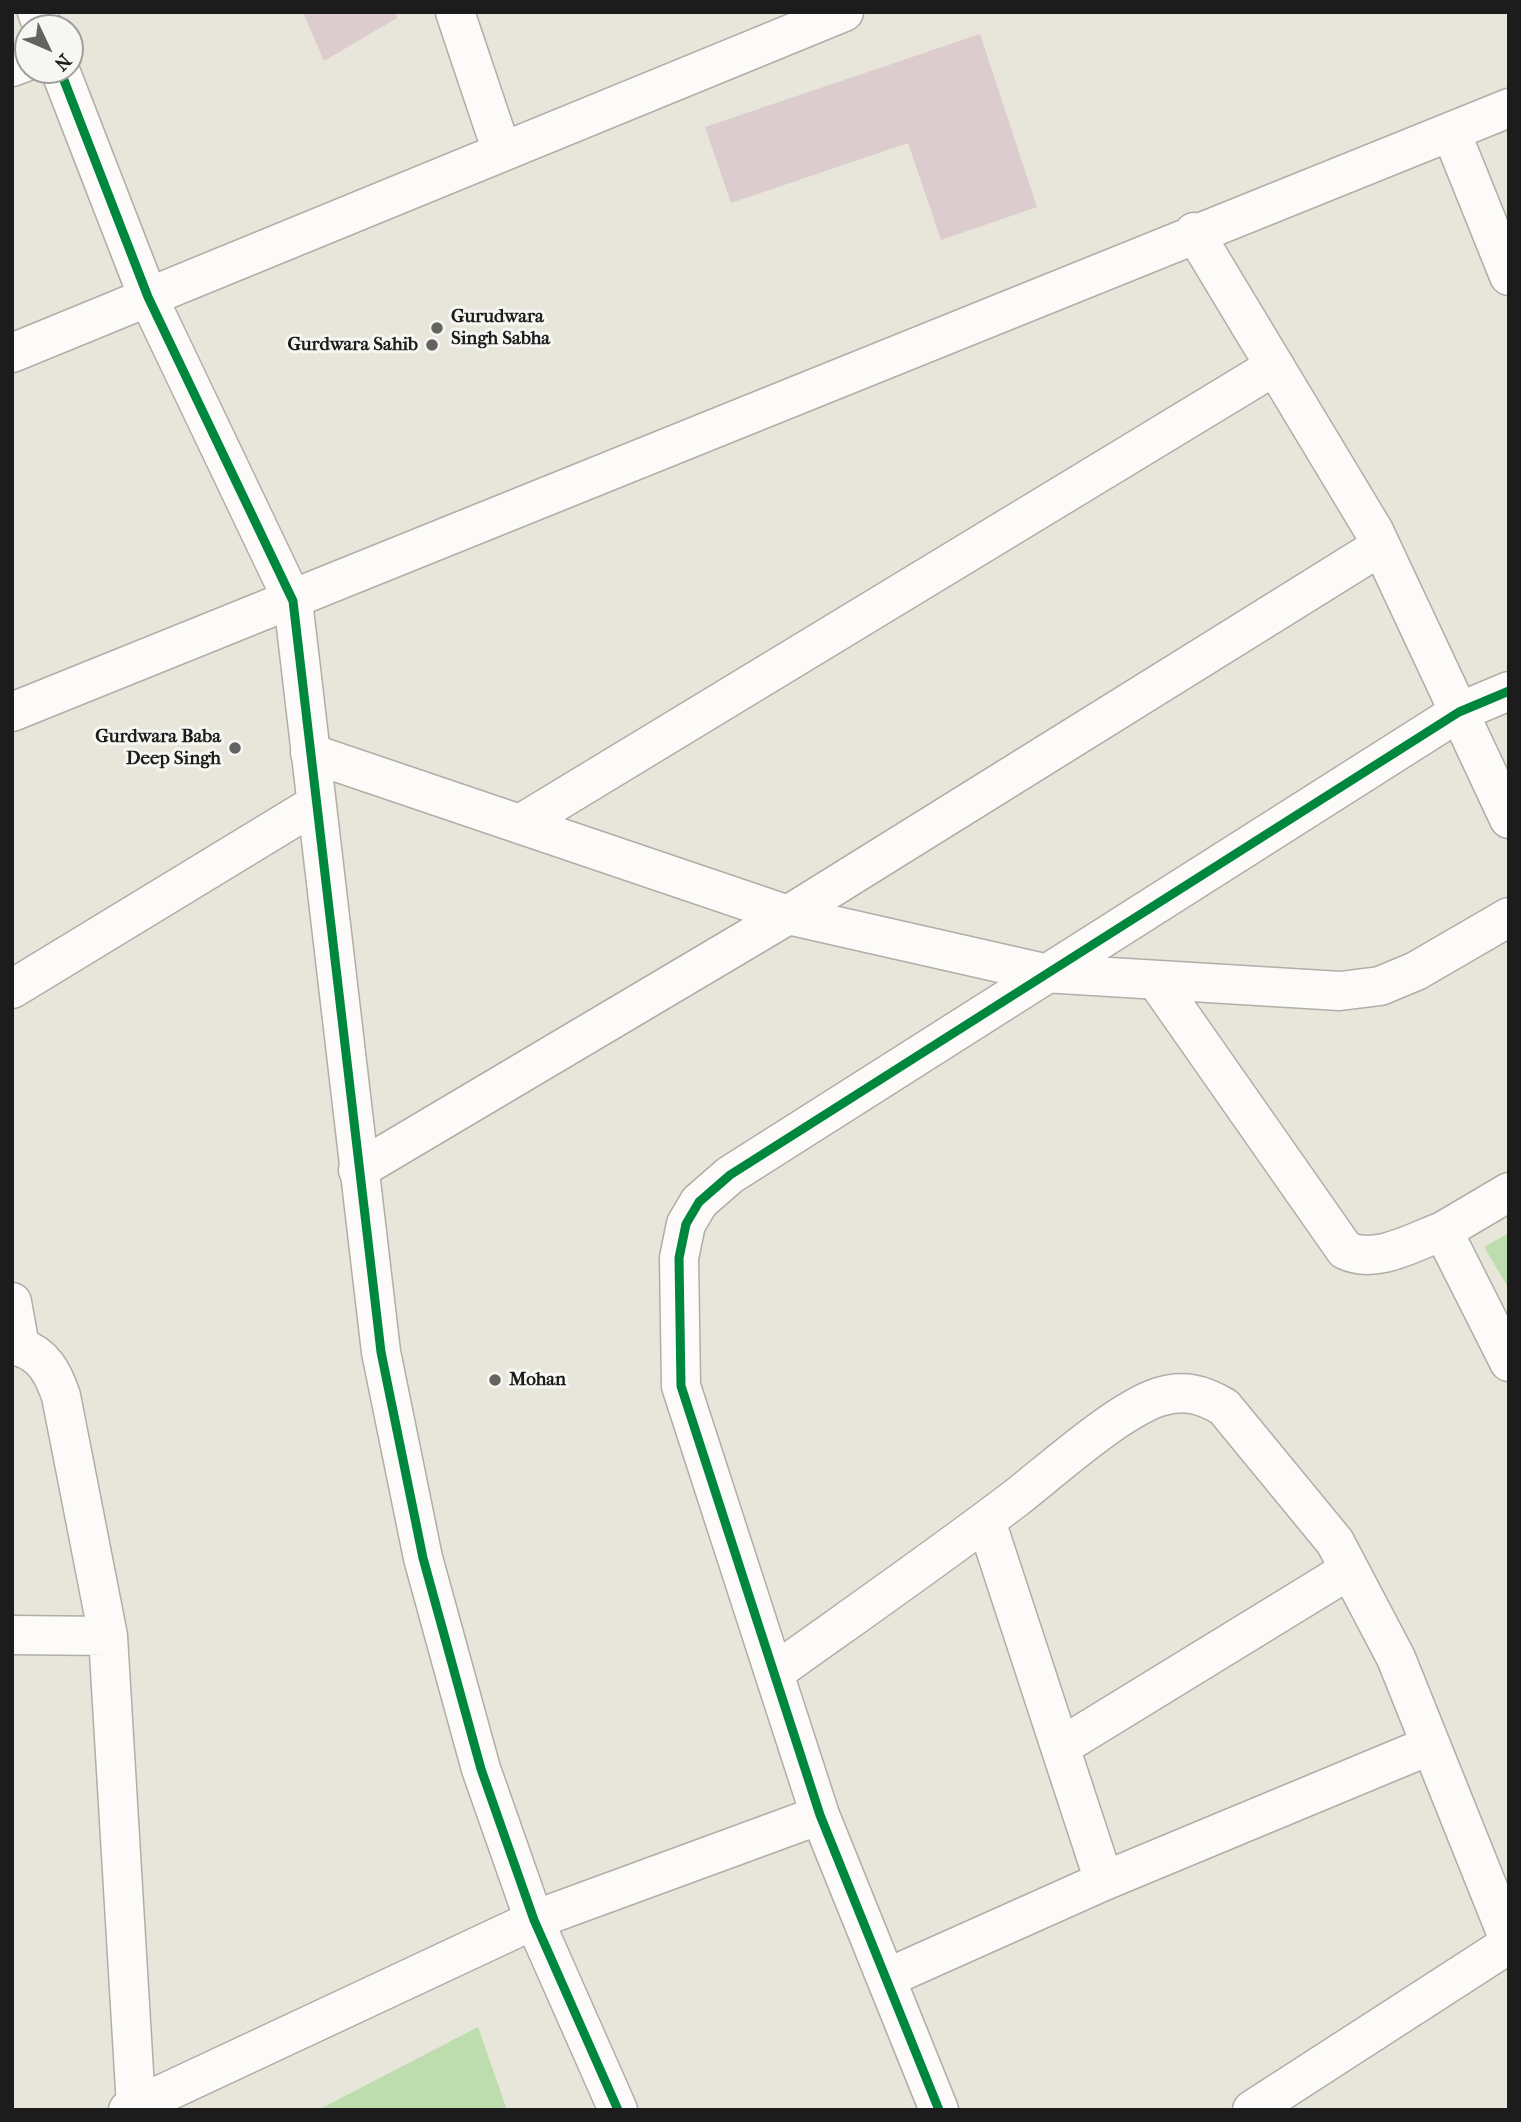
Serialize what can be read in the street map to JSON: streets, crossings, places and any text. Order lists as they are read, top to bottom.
{
  "places": [
    "Gurudwara Singh Sabha",
    "Gurdwara Sahib",
    "Gurdwara Baba Deep Singh",
    "Mohan"
  ],
  "north": "bottom right"
}
